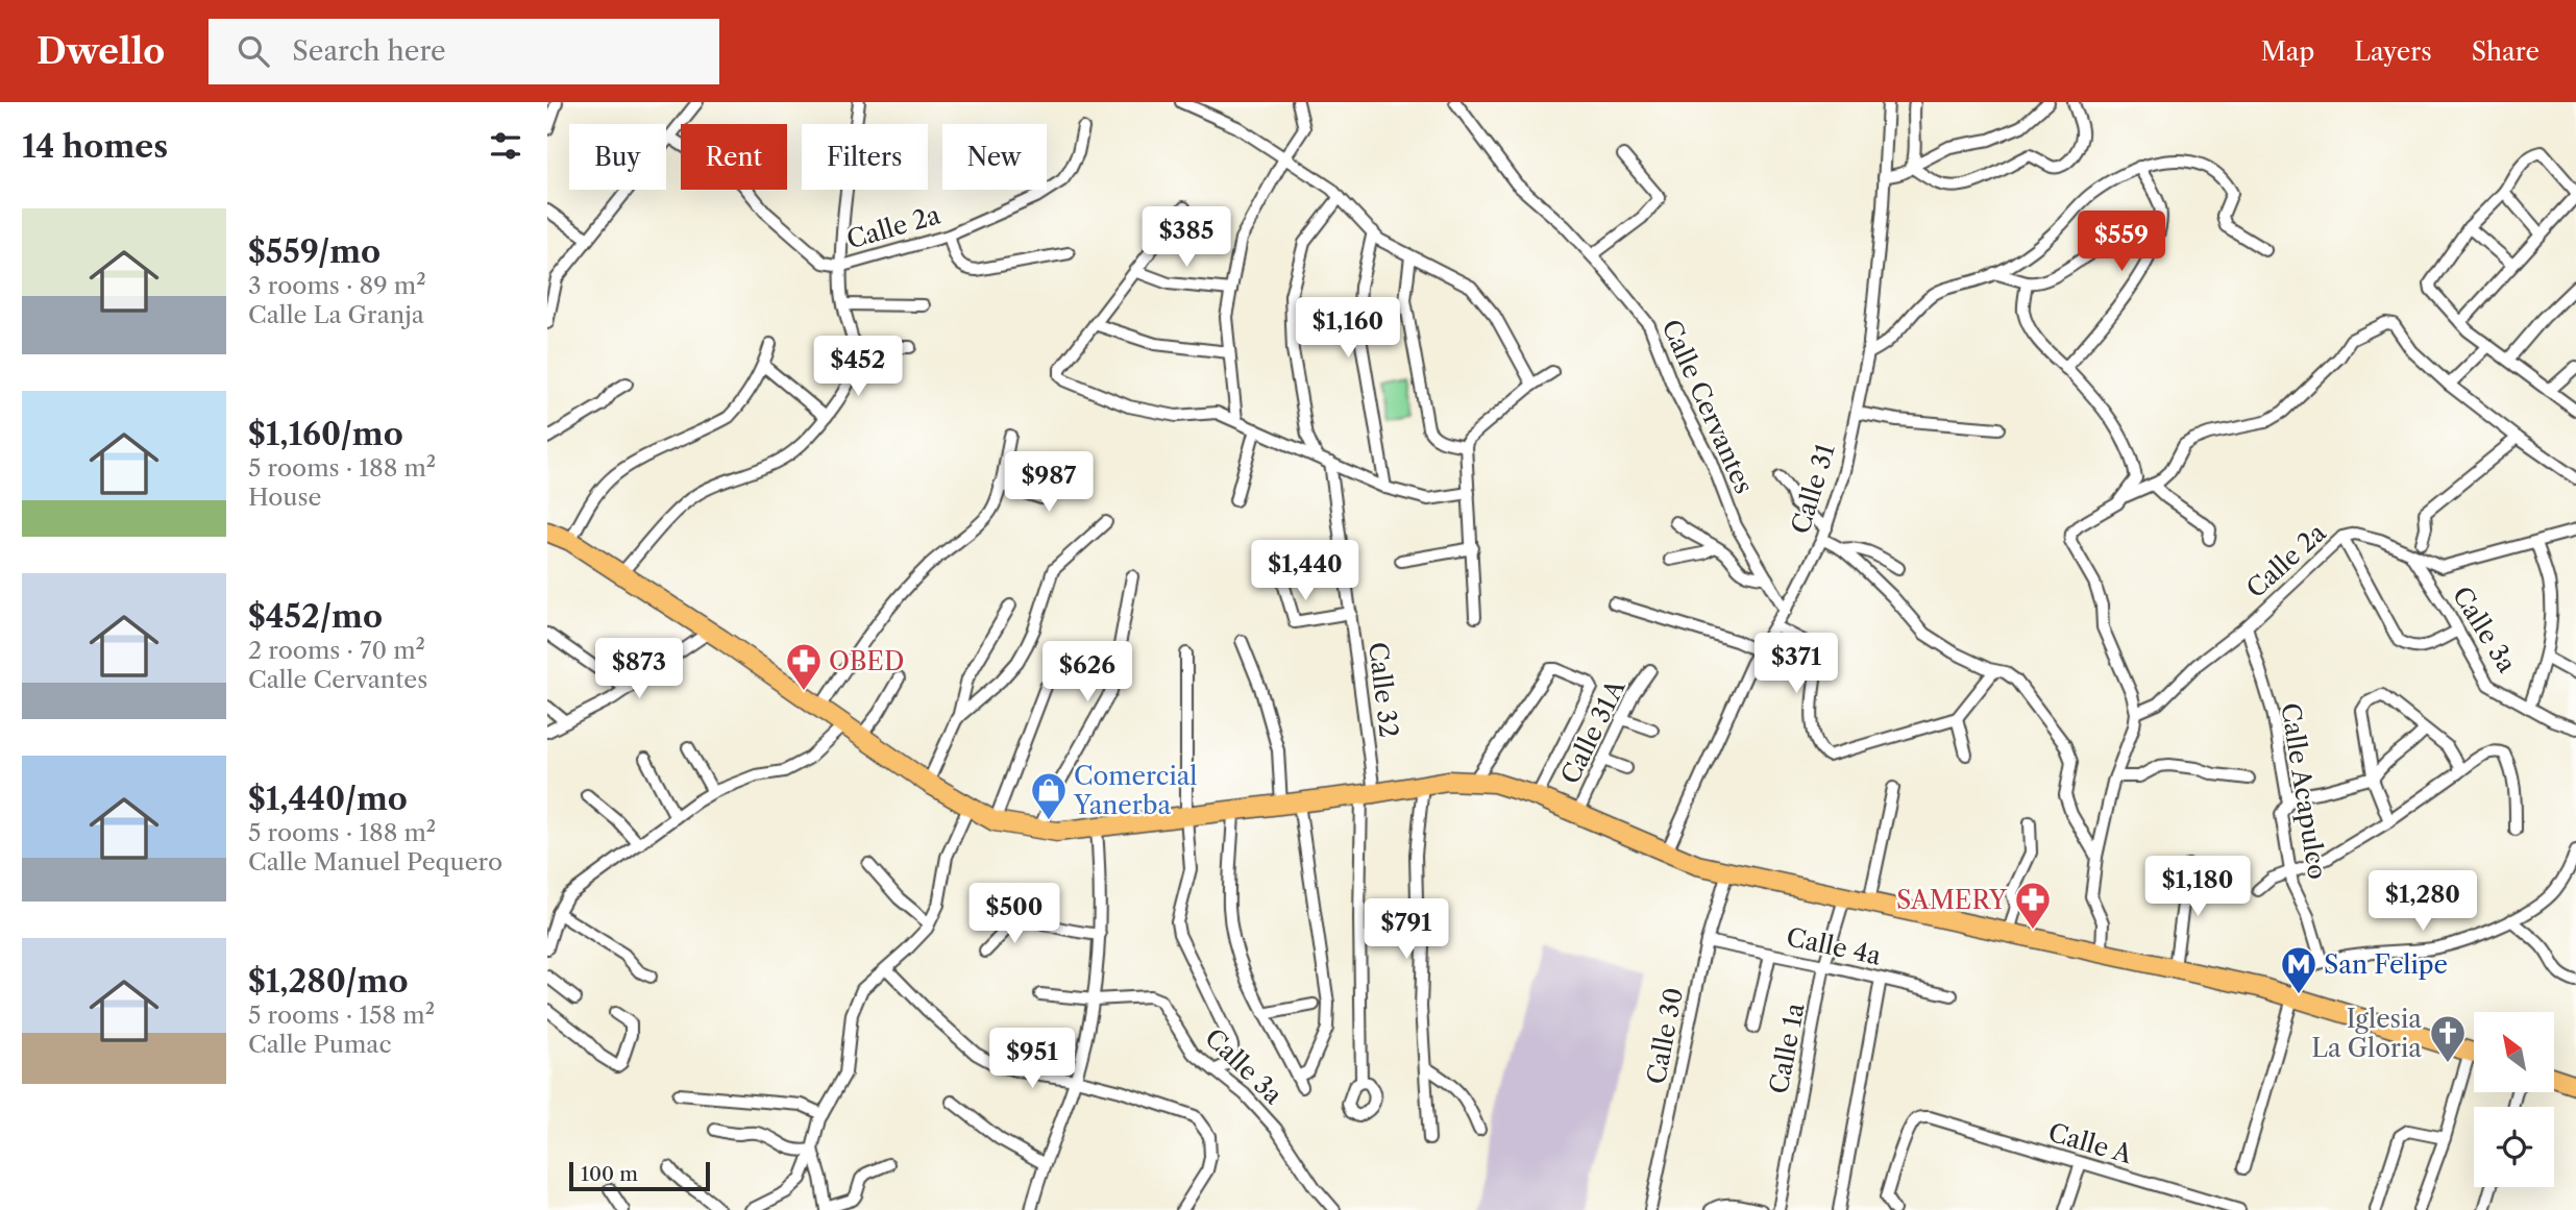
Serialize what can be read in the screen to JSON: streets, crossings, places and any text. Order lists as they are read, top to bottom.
{
  "streets": {
    "street": [
      "Calle 2a",
      "Calle Cervantes",
      "Calle 31",
      "Calle 3a",
      "Calle 32",
      "Calle 31A",
      "Calle Acapulco",
      "Calle 4a",
      "Calle 30",
      "Calle 1a",
      "Calle A"
    ]
  },
  "crossings": [
    ["Calle 2a", "Calle 3a"],
    ["Calle 2a", "Calle Acapulco"],
    ["Calle Cervantes", "Calle 31"],
    ["Calle 4a", "Calle 30"],
    ["Calle 4a", "Calle 1a"]
  ],
  "places": {
    "pharmacy": ["OBED", "SAMERY"],
    "shop": ["Comercial Yanerba"],
    "metro station": ["San Felipe"],
    "church": ["Iglesia La Gloria"]
  },
  "scale_bar": "100 m",
  "north": "top left",
  "page": {
    "header": "Dwello",
    "search": "Search here",
    "nav": ["Map", "Layers", "Share"],
    "heading": "14 homes",
    "chip": [
      "Buy",
      "Rent",
      "Filters",
      "New"
    ],
    "list": [
      {
        "name": "$559/mo",
        "note": "3 rooms · 89 m² · Calle La Granja"
      },
      {
        "name": "$1,160/mo",
        "note": "5 rooms · 188 m² · House"
      },
      {
        "name": "$452/mo",
        "note": "2 rooms · 70 m² · Calle Cervantes"
      },
      {
        "name": "$1,440/mo",
        "note": "5 rooms · 188 m² · Calle Manuel Pequero"
      },
      {
        "name": "$1,280/mo",
        "note": "5 rooms · 158 m² · Calle Pumac"
      }
    ],
    "price": [
      "$385",
      "$559",
      "$1,160",
      "$452",
      "$987",
      "$1,440",
      "$371",
      "$873",
      "$626",
      "$1,180",
      "$1,280",
      "$500",
      "$791",
      "$951"
    ],
    "scale": "100 m"
  }
}
